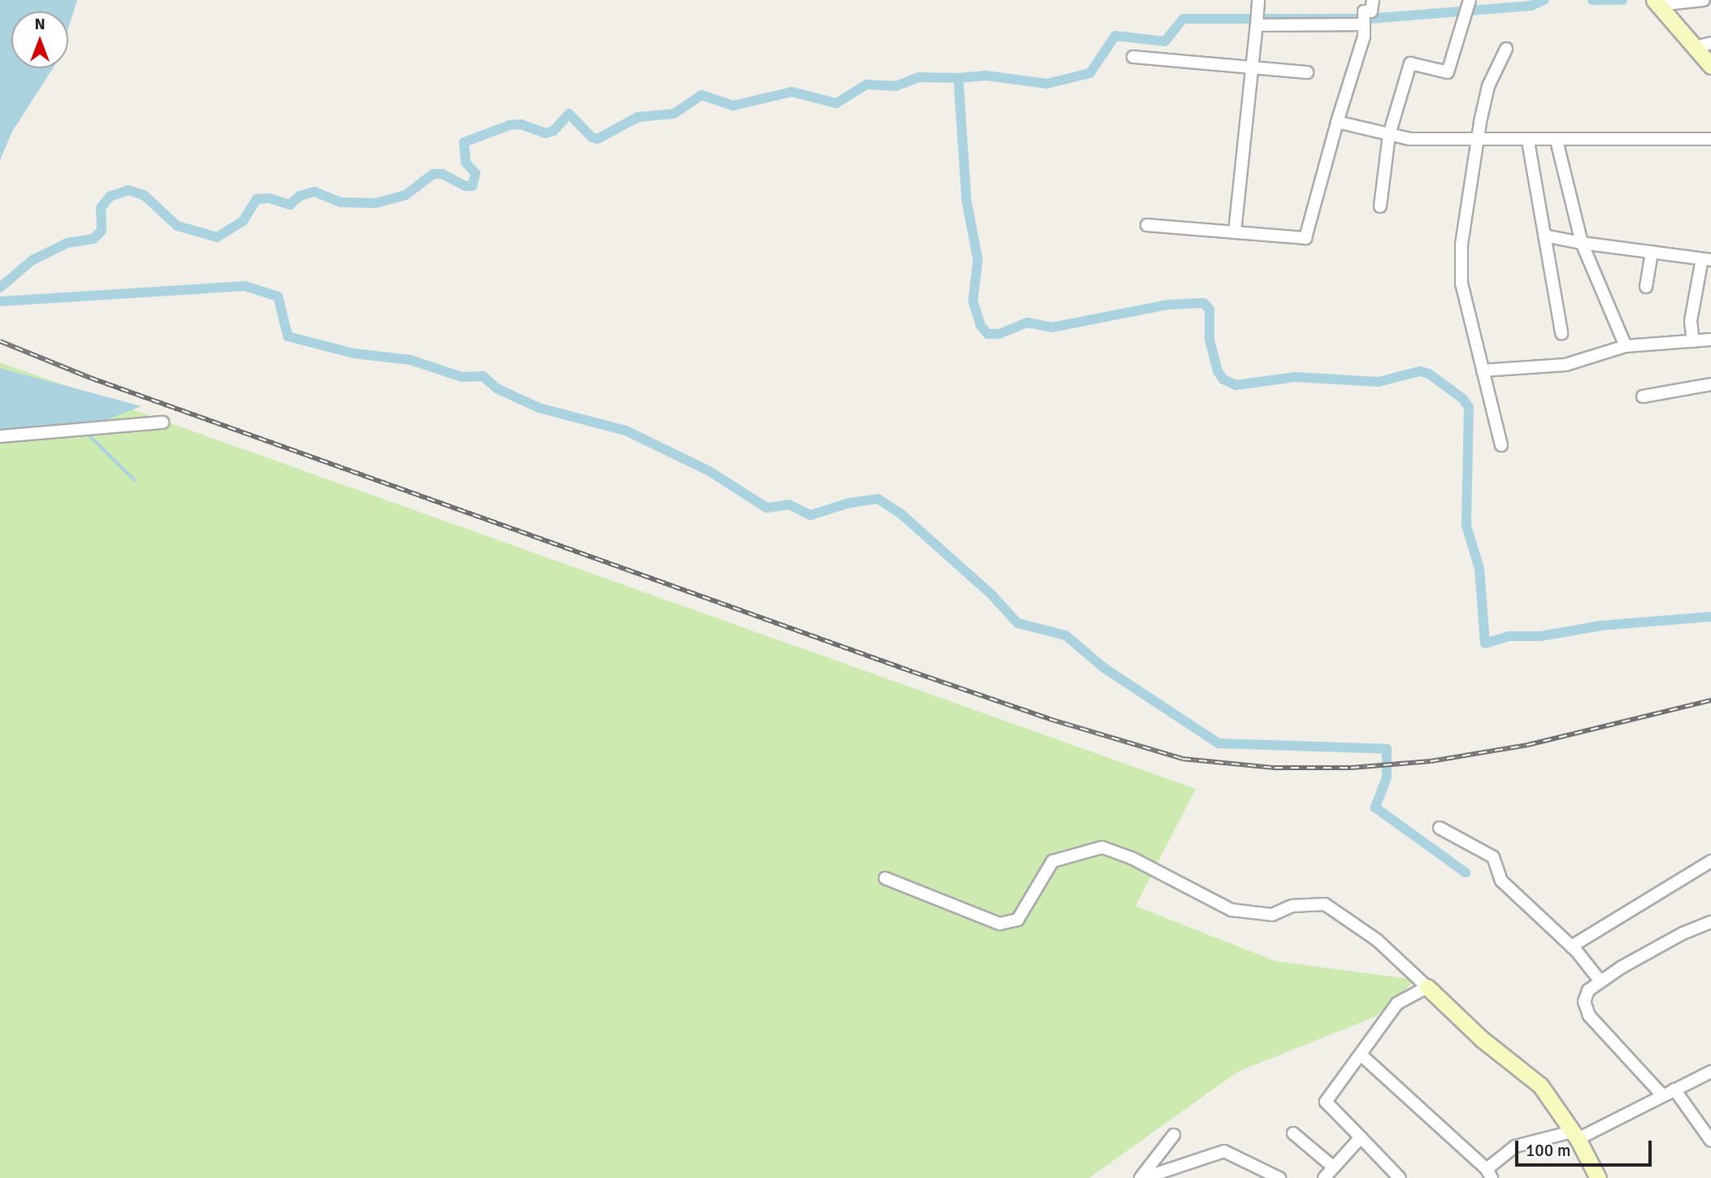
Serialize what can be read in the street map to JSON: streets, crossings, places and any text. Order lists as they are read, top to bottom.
{
  "scale_bar": "100 m",
  "north": "top"
}
